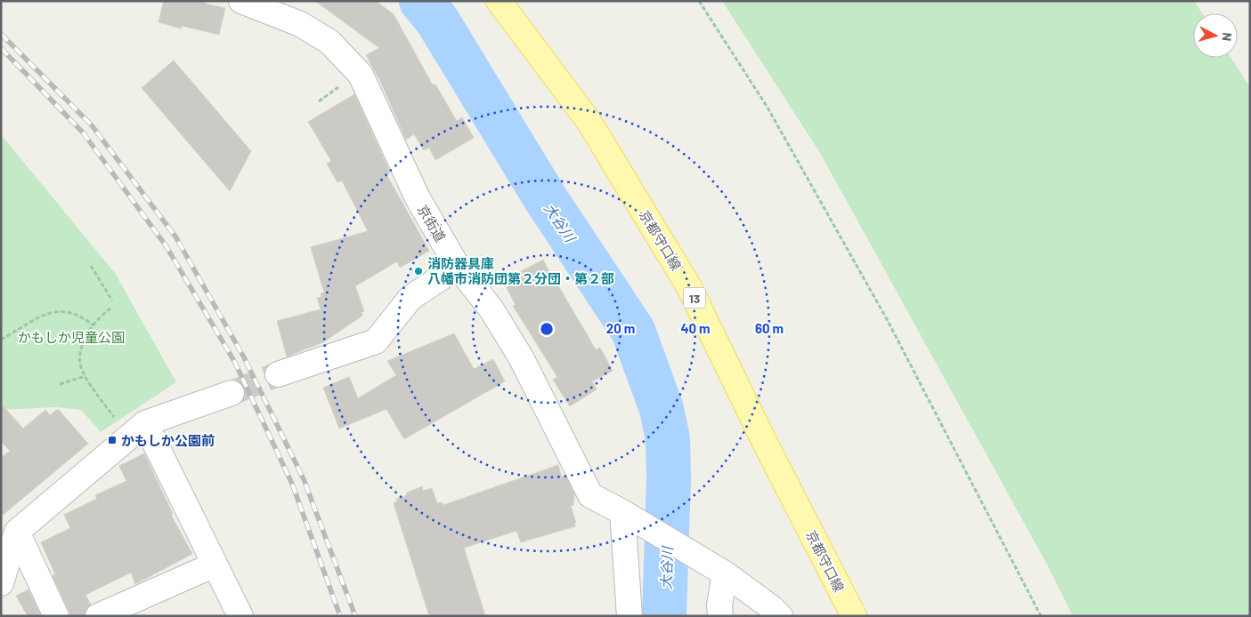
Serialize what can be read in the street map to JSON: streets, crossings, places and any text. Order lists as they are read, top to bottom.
{
  "streets": {
    "main road": ["京都守口線", "13"],
    "street": ["京街道"]
  },
  "water": ["大谷川"],
  "parks": ["かもしか児童公園"],
  "places": {
    "other": ["消防器具庫 八幡市消防団第２分団・第２部"],
    "transit": ["かもしか公園前"]
  },
  "north": "right",
  "rings": ["20 m", "40 m", "60 m"]
}
